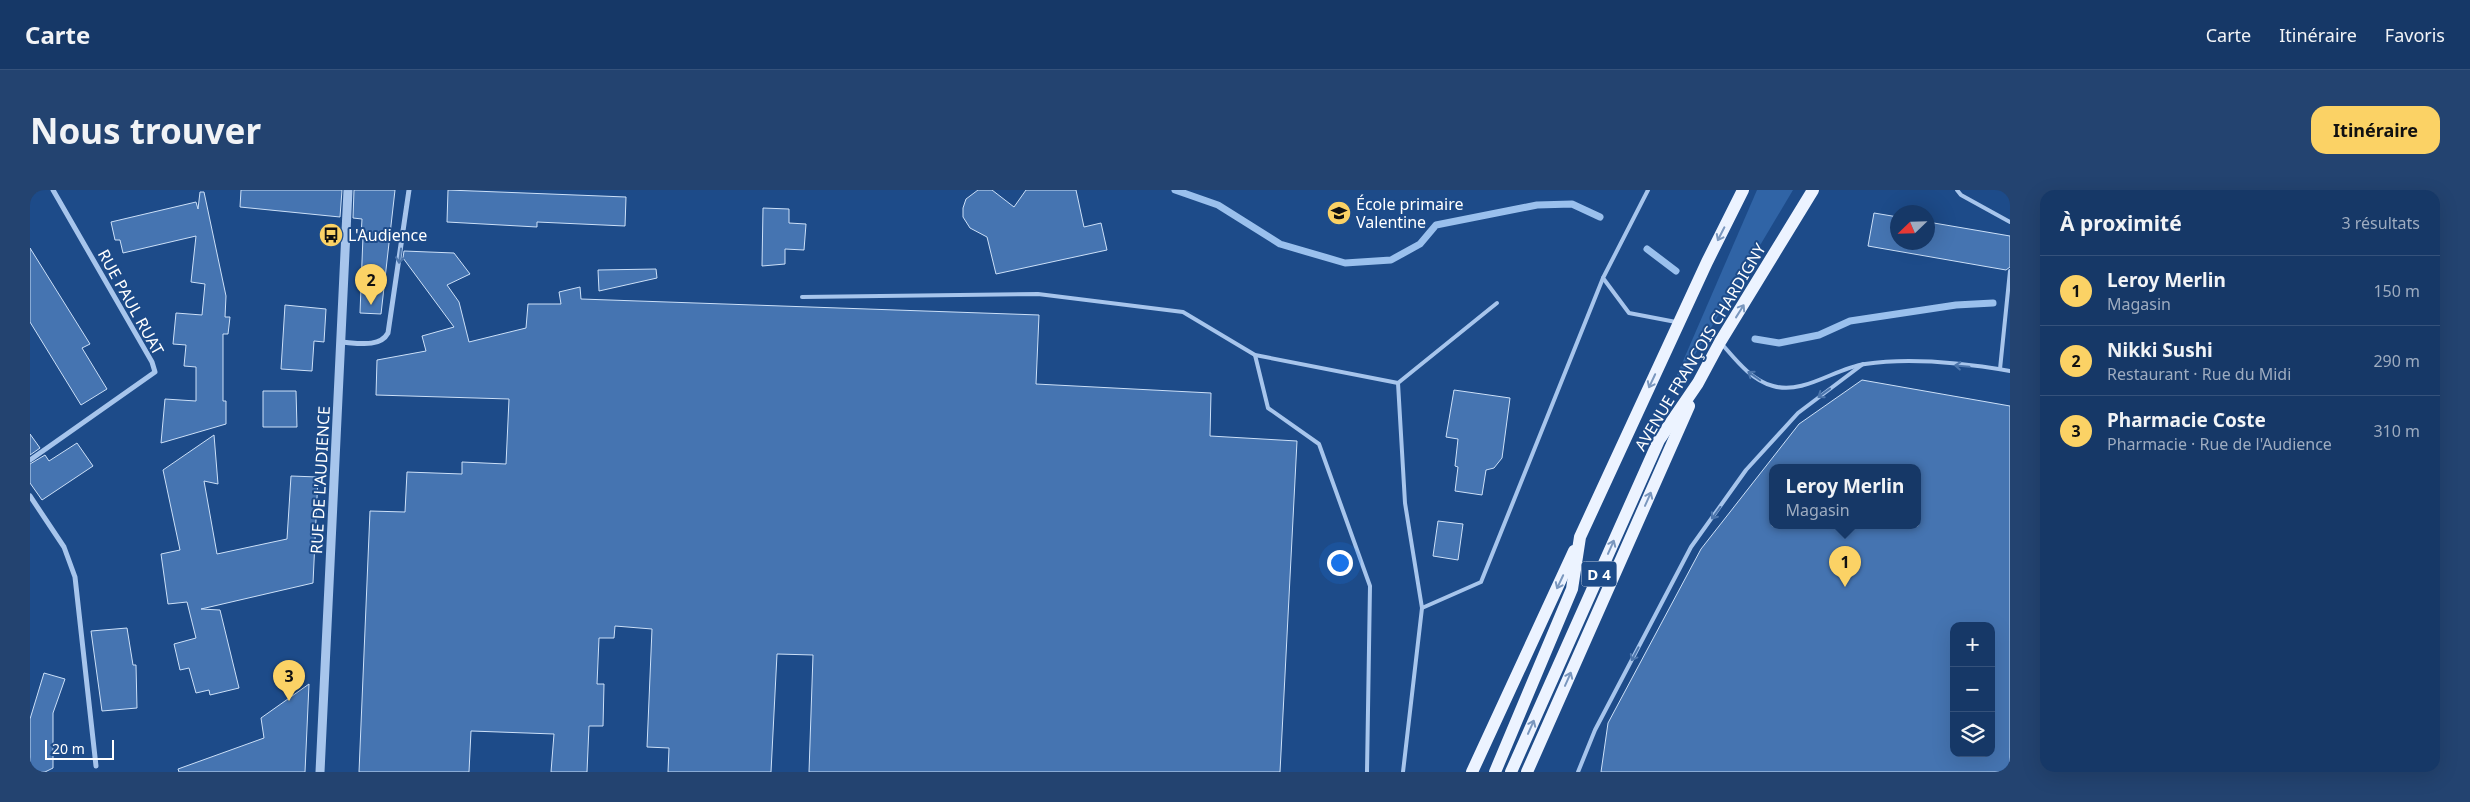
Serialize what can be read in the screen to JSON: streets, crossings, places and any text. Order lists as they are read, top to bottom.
{
  "streets": {
    "main road": ["AVENUE FRANÇOIS CHARDIGNY", "D 4"],
    "street": ["RUE PAUL RUAT", "RUE DE L'AUDIENCE"]
  },
  "crossings": [
    ["AVENUE FRANÇOIS CHARDIGNY", "D 4"]
  ],
  "places": {
    "school or university": ["École primaire Valentine"],
    "bus stop": ["L'Audience"]
  },
  "scale_bar": "20 m",
  "north": "bottom left",
  "page": {
    "header": "Carte",
    "nav": ["Carte", "Itinéraire", "Favoris"],
    "buttons": "Itinéraire",
    "title": "Nous trouver",
    "heading": ["À proximité", "3 résultats"],
    "list": [
      {
        "mark": "1",
        "name": "Leroy Merlin",
        "note": "Magasin",
        "value": "150 m"
      },
      {
        "mark": "2",
        "name": "Nikki Sushi",
        "note": "Restaurant · Rue du Midi",
        "value": "290 m"
      },
      {
        "mark": "3",
        "name": "Pharmacie Coste",
        "note": "Pharmacie · Rue de l'Audience",
        "value": "310 m"
      }
    ],
    "pins": ["2", "1", "3"],
    "popup": ["Leroy Merlin", "Magasin"],
    "map_buttons": ["+", "−"],
    "scale": "20 m"
  }
}
